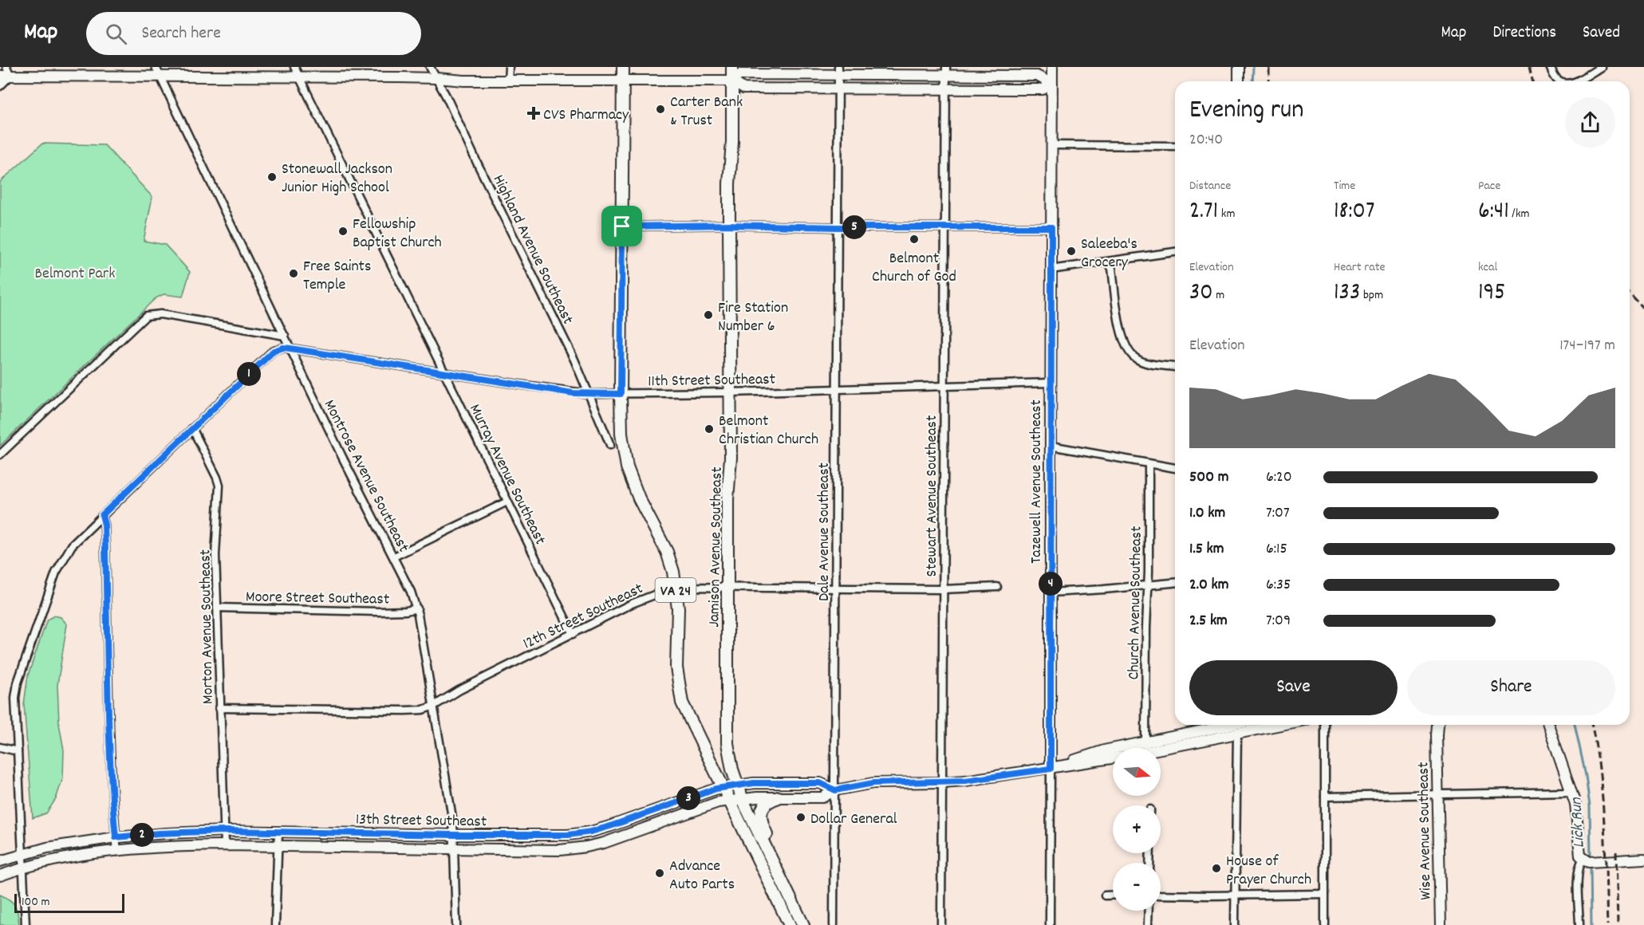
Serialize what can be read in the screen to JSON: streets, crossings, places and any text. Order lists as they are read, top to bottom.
{
  "streets": {
    "main road": ["Jamison Avenue Southeast", "VA 24"],
    "street": [
      "Highland Avenue Southeast",
      "11th Street Southeast",
      "Murray Avenue Southeast",
      "Montrose Avenue Southeast",
      "Tazewell Avenue Southeast",
      "Stewart Avenue Southeast",
      "Dale Avenue Southeast",
      "Moore Street Southeast",
      "Church Avenue Southeast",
      "12th Street Southeast",
      "Morton Avenue Southeast",
      "13th Street Southeast",
      "Wise Avenue Southeast"
    ]
  },
  "crossings": [
    ["Highland Avenue Southeast", "11th Street Southeast"],
    ["11th Street Southeast", "Murray Avenue Southeast"],
    ["11th Street Southeast", "Montrose Avenue Southeast"],
    ["11th Street Southeast", "Tazewell Avenue Southeast"],
    ["11th Street Southeast", "Stewart Avenue Southeast"],
    ["11th Street Southeast", "Dale Avenue Southeast"],
    ["11th Street Southeast", "Jamison Avenue Southeast"],
    ["11th Street Southeast", "VA 24"],
    ["Murray Avenue Southeast", "12th Street Southeast"],
    ["Montrose Avenue Southeast", "Moore Street Southeast"],
    ["Montrose Avenue Southeast", "12th Street Southeast"],
    ["Montrose Avenue Southeast", "13th Street Southeast"],
    ["Tazewell Avenue Southeast", "13th Street Southeast"],
    ["Stewart Avenue Southeast", "12th Street Southeast"],
    ["Stewart Avenue Southeast", "13th Street Southeast"],
    ["Dale Avenue Southeast", "12th Street Southeast"],
    ["Dale Avenue Southeast", "13th Street Southeast"],
    ["Jamison Avenue Southeast", "12th Street Southeast"],
    ["Jamison Avenue Southeast", "13th Street Southeast"],
    ["VA 24", "12th Street Southeast"],
    ["VA 24", "13th Street Southeast"],
    ["Moore Street Southeast", "Morton Avenue Southeast"],
    ["Church Avenue Southeast", "13th Street Southeast"],
    ["12th Street Southeast", "Morton Avenue Southeast"],
    ["Morton Avenue Southeast", "13th Street Southeast"]
  ],
  "water": ["Lick Run"],
  "parks": ["Belmont Park"],
  "places": {
    "other": [
      "Carter Bank & Trust",
      "Stonewall Jackson Junior High School",
      "Fellowship Baptist Church",
      "Belmont Church of God",
      "Saleeba's Grocery",
      "Free Saints Temple",
      "Fire Station Number 6",
      "Belmont Christian Church",
      "Dollar General",
      "House of Prayer Church",
      "Advance Auto Parts"
    ],
    "health": ["CVS Pharmacy"]
  },
  "scale_bar": "100 m",
  "north": "right",
  "page": {
    "header": "Map",
    "search": "Search here",
    "nav": ["Map", "Directions", "Saved"],
    "heading": ["Evening run", "20:40"],
    "stats": [
      ["Distance", "2.71 km"],
      ["Time", "18:07"],
      ["Pace", "6:41 /km"],
      ["Elevation", "30 m"],
      ["Heart rate", "133 bpm"],
      ["kcal", "195"]
    ],
    "pins": [
      "5",
      "1",
      "4",
      "3",
      "2"
    ],
    "chart": ["Elevation", "174–197 m"],
    "list": [
      {
        "name": "500 m",
        "note": "6:20"
      },
      {
        "name": "1.0 km",
        "note": "7:07"
      },
      {
        "name": "1.5 km",
        "note": "6:15"
      },
      {
        "name": "2.0 km",
        "note": "6:35"
      },
      {
        "name": "2.5 km",
        "note": "7:09"
      }
    ],
    "buttons": ["Save", "Share"],
    "map_buttons": ["+", "−"],
    "scale": "100 m"
  }
}
